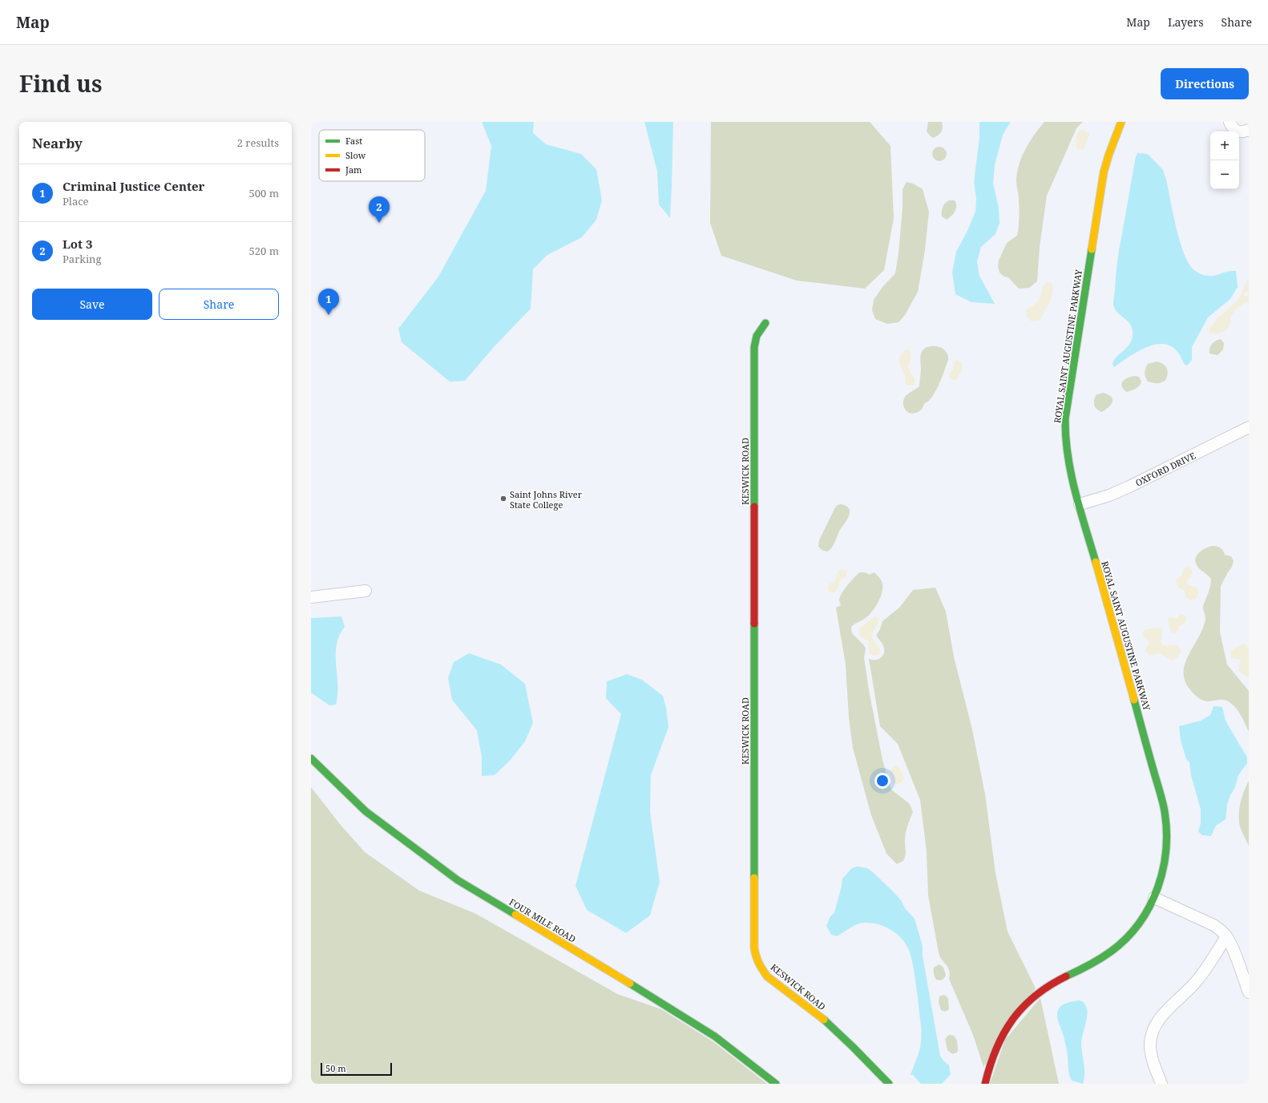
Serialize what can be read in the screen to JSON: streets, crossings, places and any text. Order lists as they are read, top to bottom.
{
  "streets": {
    "street": [
      "ROYAL SAINT AUGUSTINE PARKWAY",
      "OXFORD DRIVE",
      "KESWICK ROAD",
      "FOUR MILE ROAD"
    ]
  },
  "crossings": [
    ["ROYAL SAINT AUGUSTINE PARKWAY", "OXFORD DRIVE"]
  ],
  "places": ["Saint Johns River State College"],
  "legend": ["Fast", "Slow", "Jam"],
  "scale_bar": "50 m",
  "page": {
    "header": "Map",
    "nav": ["Map", "Layers", "Share"],
    "title": "Find us",
    "buttons": [
      "Directions",
      ["Save", "Share"]
    ],
    "heading": ["Nearby", "2 results"],
    "map_buttons": ["+", "−"],
    "list": [
      {
        "mark": "1",
        "name": "Criminal Justice Center",
        "note": "Place",
        "value": "500 m"
      },
      {
        "mark": "2",
        "name": "Lot 3",
        "note": "Parking",
        "value": "520 m"
      }
    ],
    "pins": ["2", "1"],
    "scale": "50 m"
  }
}
